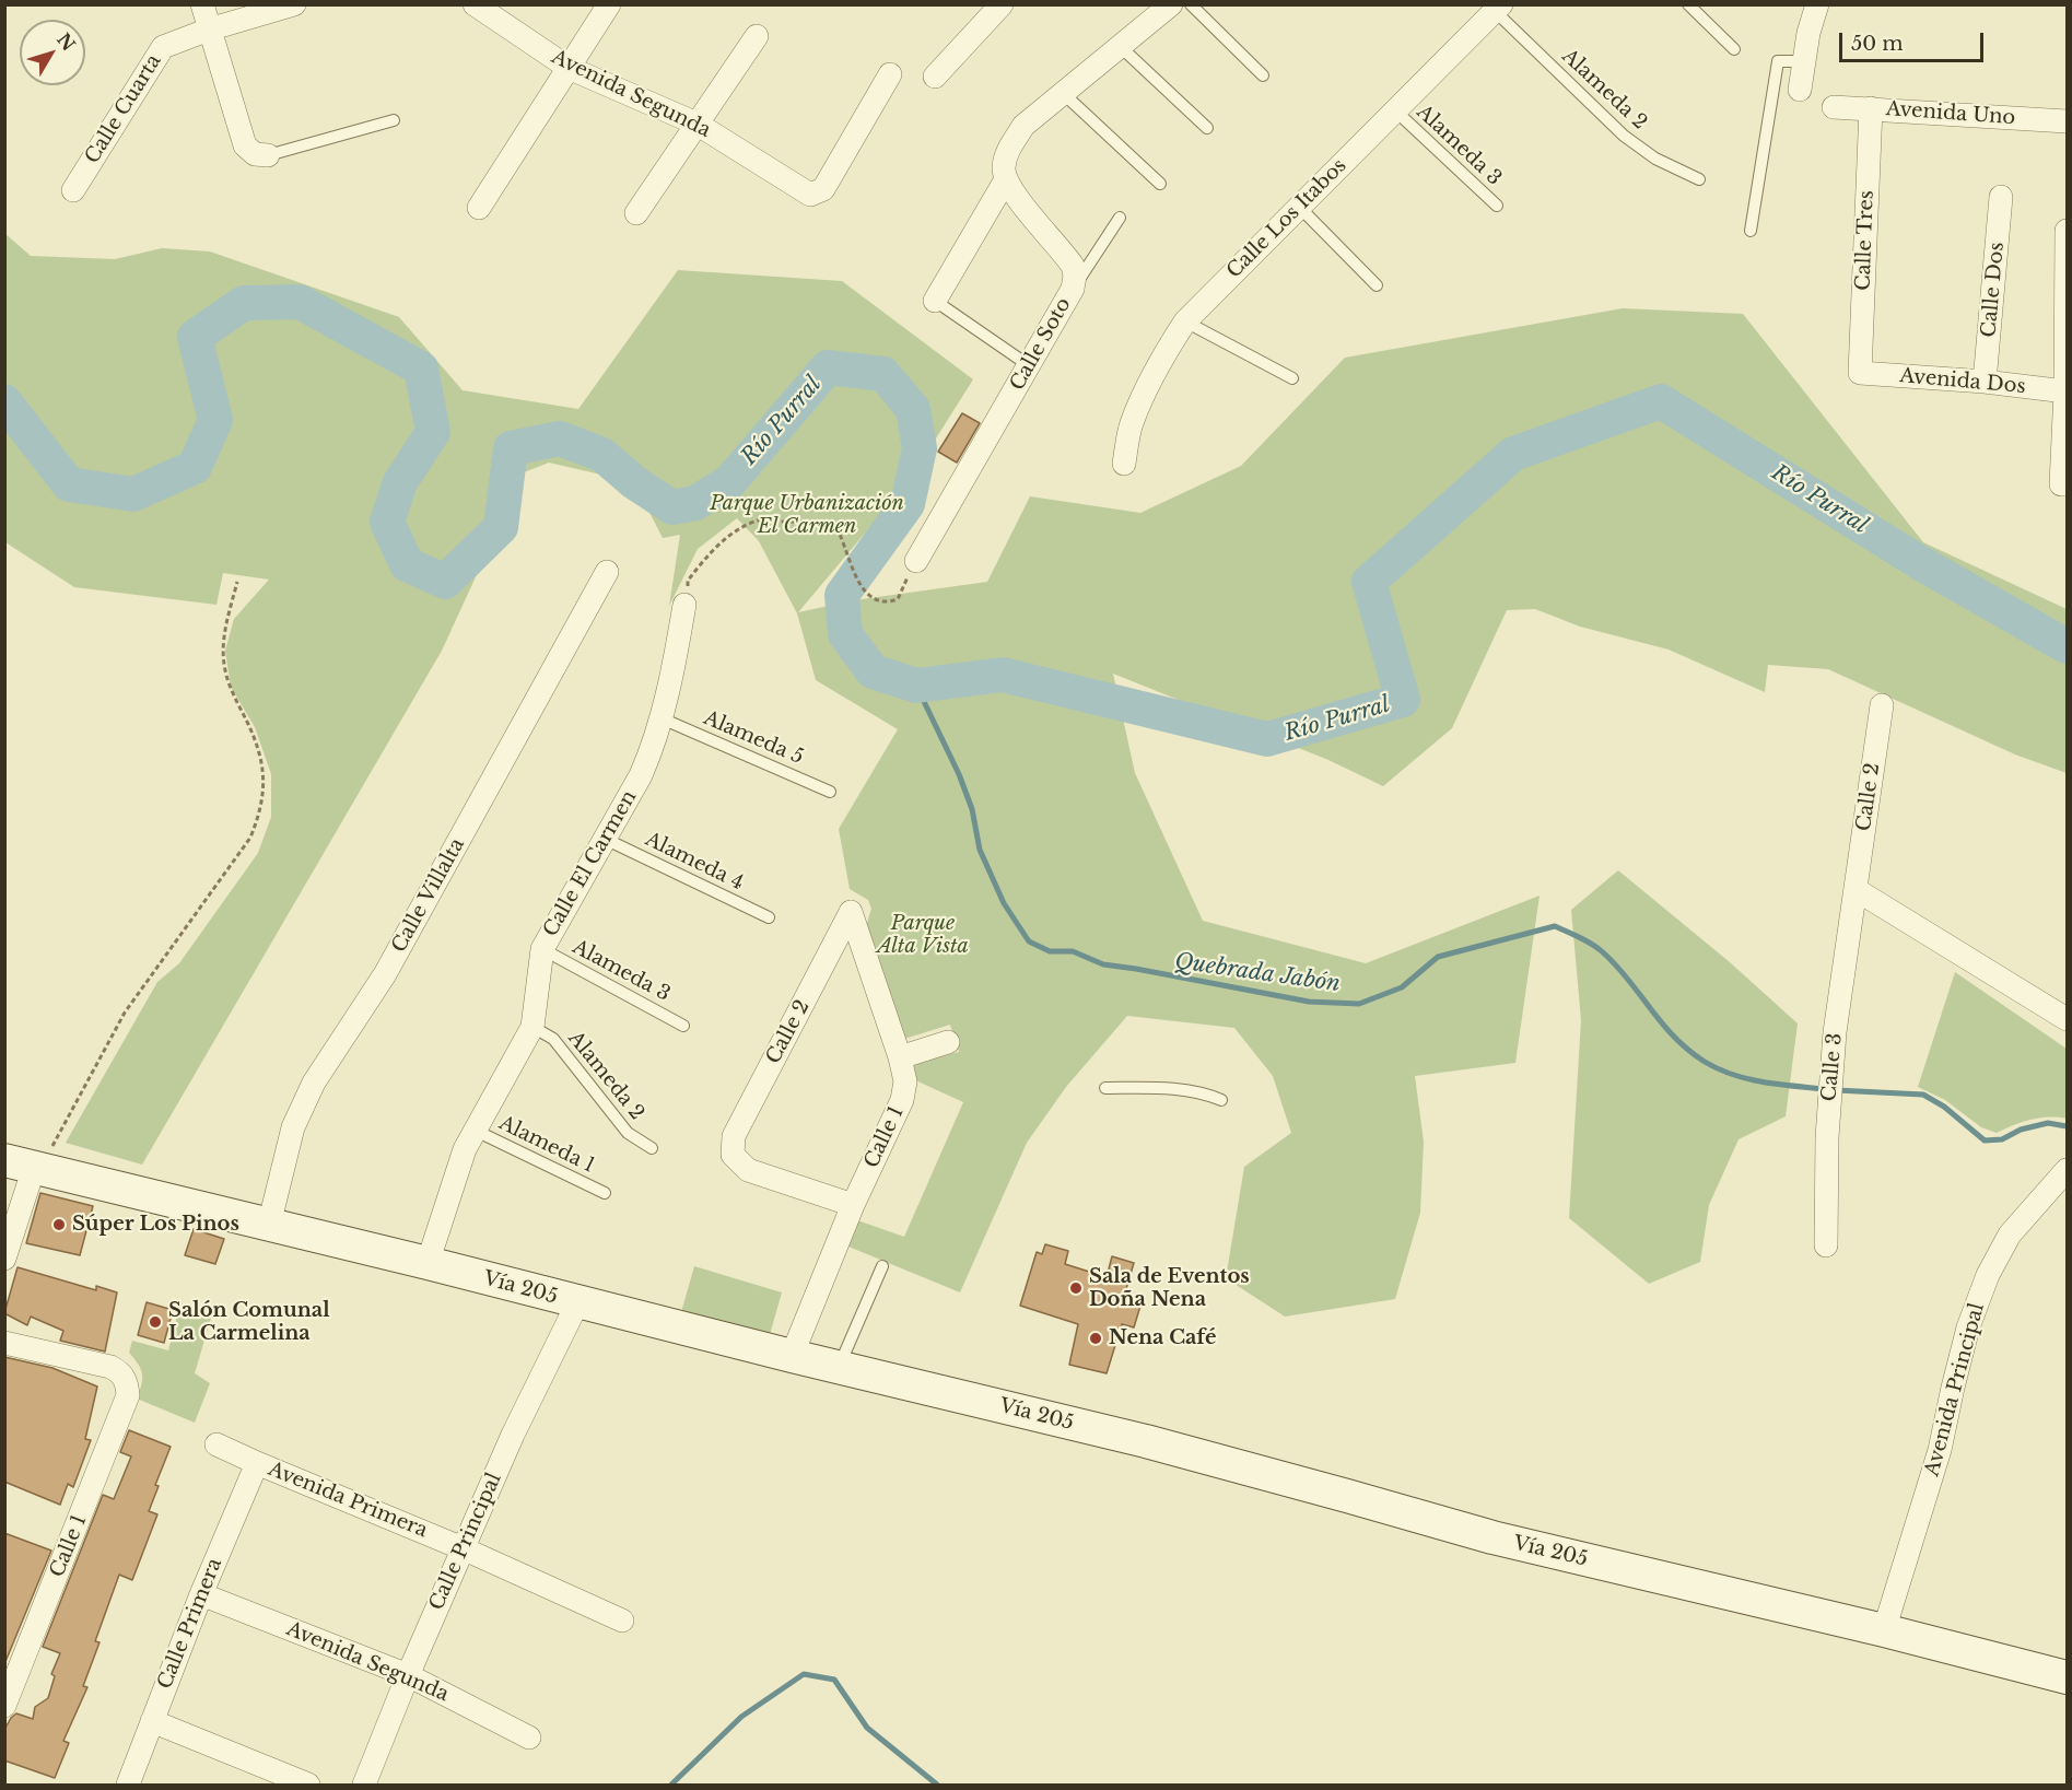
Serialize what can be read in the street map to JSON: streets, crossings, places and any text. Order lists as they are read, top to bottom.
{
  "streets": {
    "main road": ["Vía 205"],
    "street": [
      "Avenida Segunda",
      "Calle Cuarta",
      "Avenida Uno",
      "Calle Los Itabos",
      "Calle Tres",
      "Calle Dos",
      "Calle Soto",
      "Avenida Dos",
      "Calle 2",
      "Calle El Carmen",
      "Calle Villalta",
      "Calle 3",
      "Calle 1",
      "Avenida Principal",
      "Avenida Primera",
      "Calle Principal",
      "Calle Primera"
    ],
    "lane": [
      "Alameda 2",
      "Alameda 3",
      "Alameda 5",
      "Alameda 4",
      "Alameda 1"
    ]
  },
  "crossings": [
    ["Alameda 2", "Calle Los Itabos"],
    ["Alameda 2", "Calle El Carmen"],
    ["Avenida Segunda", "Calle Principal"],
    ["Avenida Segunda", "Calle Primera"],
    ["Avenida Uno", "Calle Tres"],
    ["Alameda 3", "Calle Los Itabos"],
    ["Alameda 3", "Calle El Carmen"],
    ["Calle Tres", "Avenida Dos"],
    ["Calle Dos", "Avenida Dos"],
    ["Alameda 5", "Calle El Carmen"],
    ["Calle 2", "Calle 3"],
    ["Calle 2", "Calle 1"],
    ["Alameda 4", "Calle El Carmen"],
    ["Calle El Carmen", "Alameda 1"],
    ["Calle El Carmen", "Vía 205"],
    ["Calle Villalta", "Vía 205"],
    ["Calle 1", "Vía 205"],
    ["Vía 205", "Avenida Principal"],
    ["Vía 205", "Calle Principal"],
    ["Avenida Primera", "Calle Principal"],
    ["Avenida Primera", "Calle Primera"]
  ],
  "water": ["Río Purral", "Quebrada Jabón"],
  "parks": ["Parque Urbanización El Carmen", "Parque Alta Vista"],
  "places": [
    "Súper Los Pinos",
    "Sala de Eventos Doña Nena",
    "Salón Comunal La Carmelina",
    "Nena Café"
  ],
  "scale_bar": "50 m",
  "north": "top right"
}
